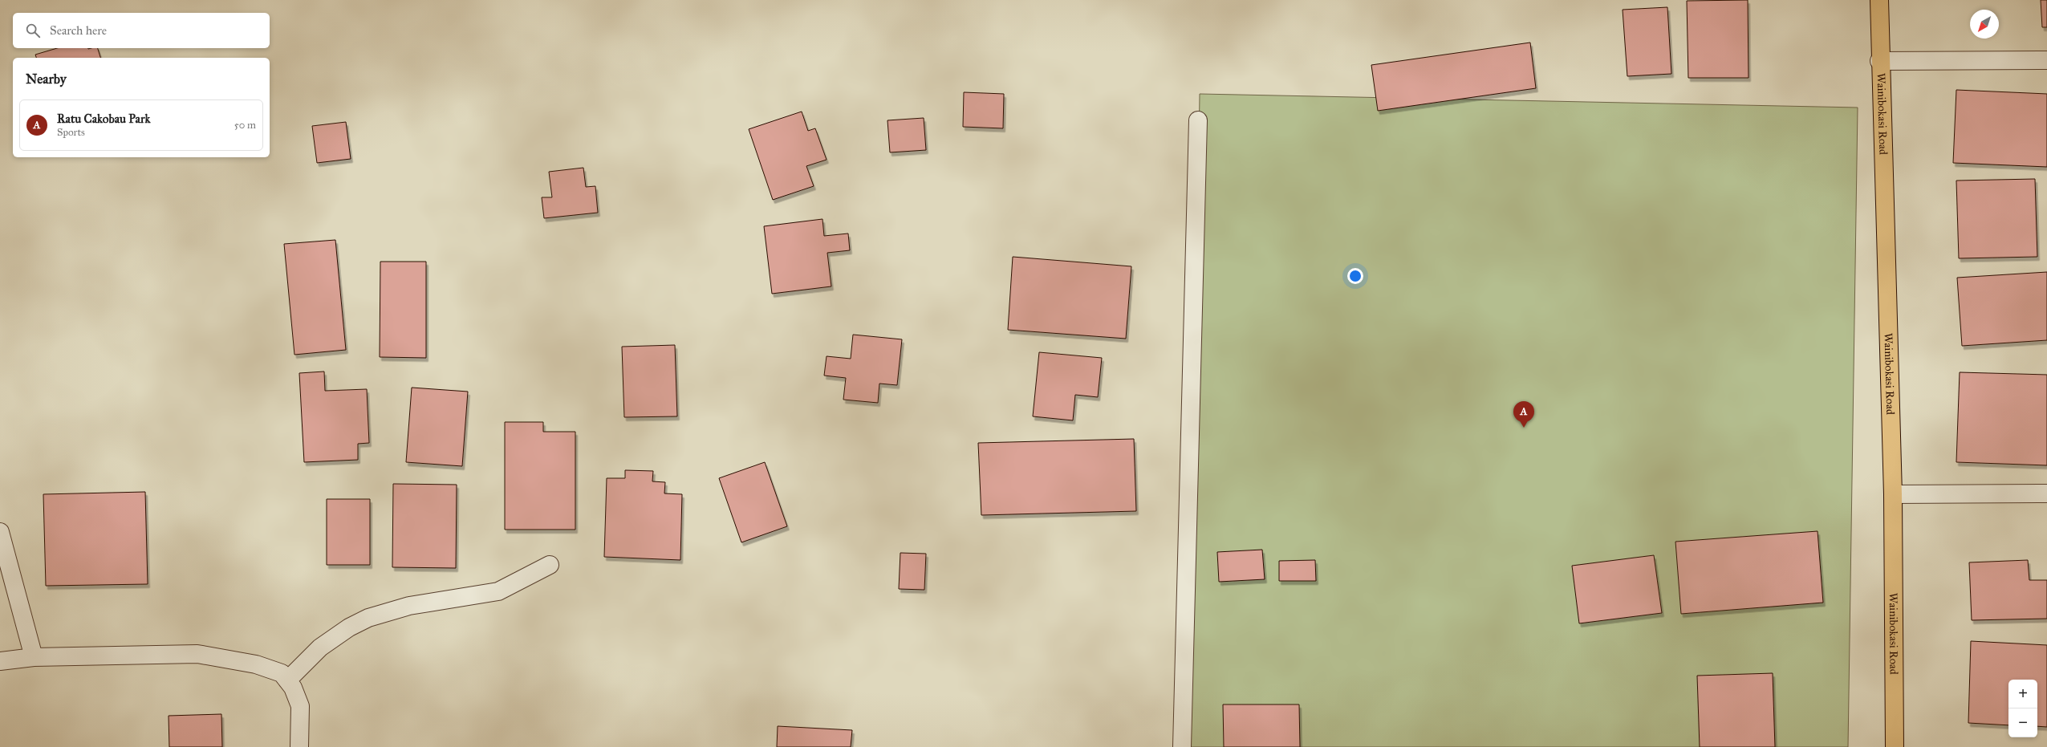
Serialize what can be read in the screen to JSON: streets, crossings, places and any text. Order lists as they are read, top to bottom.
{
  "streets": {
    "main road": ["Wainibokasi Road"]
  },
  "north": "bottom left",
  "page": {
    "search": "Search here",
    "heading": "Nearby",
    "list": [
      {
        "mark": "A",
        "name": "Ratu Cakobau Park",
        "note": "Sports",
        "value": "50 m"
      }
    ],
    "pins": "A",
    "map_buttons": ["+", "−"]
  }
}
